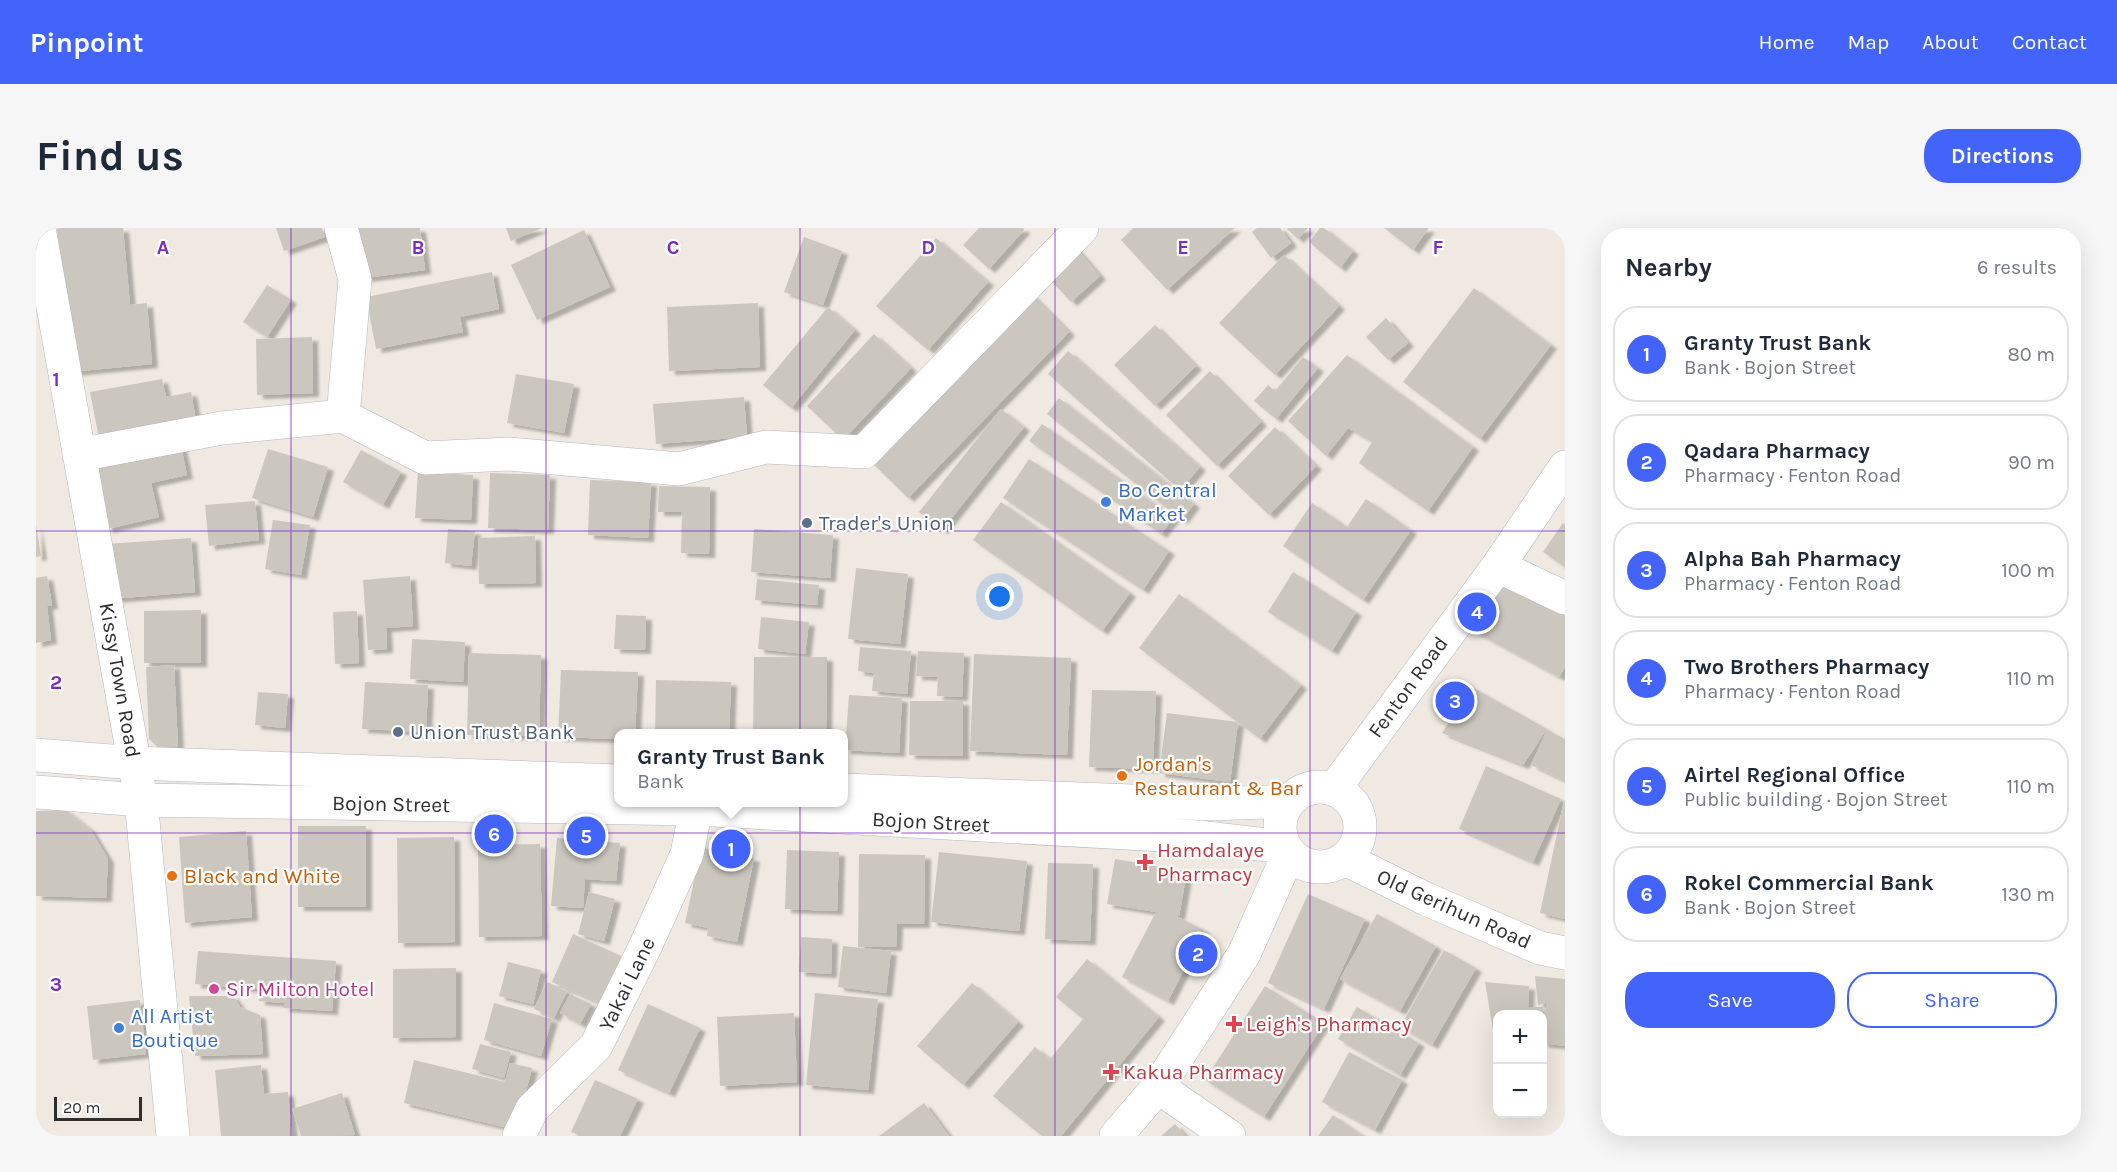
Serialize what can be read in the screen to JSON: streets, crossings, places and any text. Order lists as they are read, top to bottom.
{
  "streets": {
    "street": [
      "Kissy Town Road",
      "Fenton Road",
      "Bojon Street",
      "Old Gerihun Road",
      "Yakai Lane"
    ]
  },
  "crossings": [
    ["Kissy Town Road", "Bojon Street"],
    ["Fenton Road", "Bojon Street"],
    ["Fenton Road", "Old Gerihun Road"],
    ["Bojon Street", "Old Gerihun Road"],
    ["Bojon Street", "Yakai Lane"]
  ],
  "places": {
    "other": [
      "Bo Central Market",
      "Trader's Union",
      "Union Trust Bank",
      "Jordan's Restaurant & Bar",
      "Black and White",
      "Sir Milton Hotel",
      "All Artist Boutique"
    ],
    "health": ["Hamdalaye Pharmacy", "Leigh's Pharmacy", "Kakua Pharmacy"]
  },
  "scale_bar": "20 m",
  "page": {
    "header": "Pinpoint",
    "nav": [
      "Home",
      "Map",
      "About",
      "Contact"
    ],
    "buttons": [
      "Directions",
      ["Save", "Share"]
    ],
    "title": "Find us",
    "heading": ["Nearby", "6 results"],
    "list": [
      {
        "mark": "1",
        "name": "Granty Trust Bank",
        "note": "Bank · Bojon Street",
        "value": "80 m"
      },
      {
        "mark": "2",
        "name": "Qadara Pharmacy",
        "note": "Pharmacy · Fenton Road",
        "value": "90 m"
      },
      {
        "mark": "3",
        "name": "Alpha Bah Pharmacy",
        "note": "Pharmacy · Fenton Road",
        "value": "100 m"
      },
      {
        "mark": "4",
        "name": "Two Brothers Pharmacy",
        "note": "Pharmacy · Fenton Road",
        "value": "110 m"
      },
      {
        "mark": "5",
        "name": "Airtel Regional Office",
        "note": "Public building · Bojon Street",
        "value": "110 m"
      },
      {
        "mark": "6",
        "name": "Rokel Commercial Bank",
        "note": "Bank · Bojon Street",
        "value": "130 m"
      }
    ],
    "pins": [
      "4",
      "3",
      "6",
      "5",
      "1",
      "2"
    ],
    "popup": ["Granty Trust Bank", "Bank"],
    "map_buttons": ["+", "−"],
    "scale": "20 m"
  },
  "grid": {
    "columns": [
      "A",
      "B",
      "C",
      "D",
      "E",
      "F"
    ],
    "rows": ["1", "2", "3"]
  }
}
